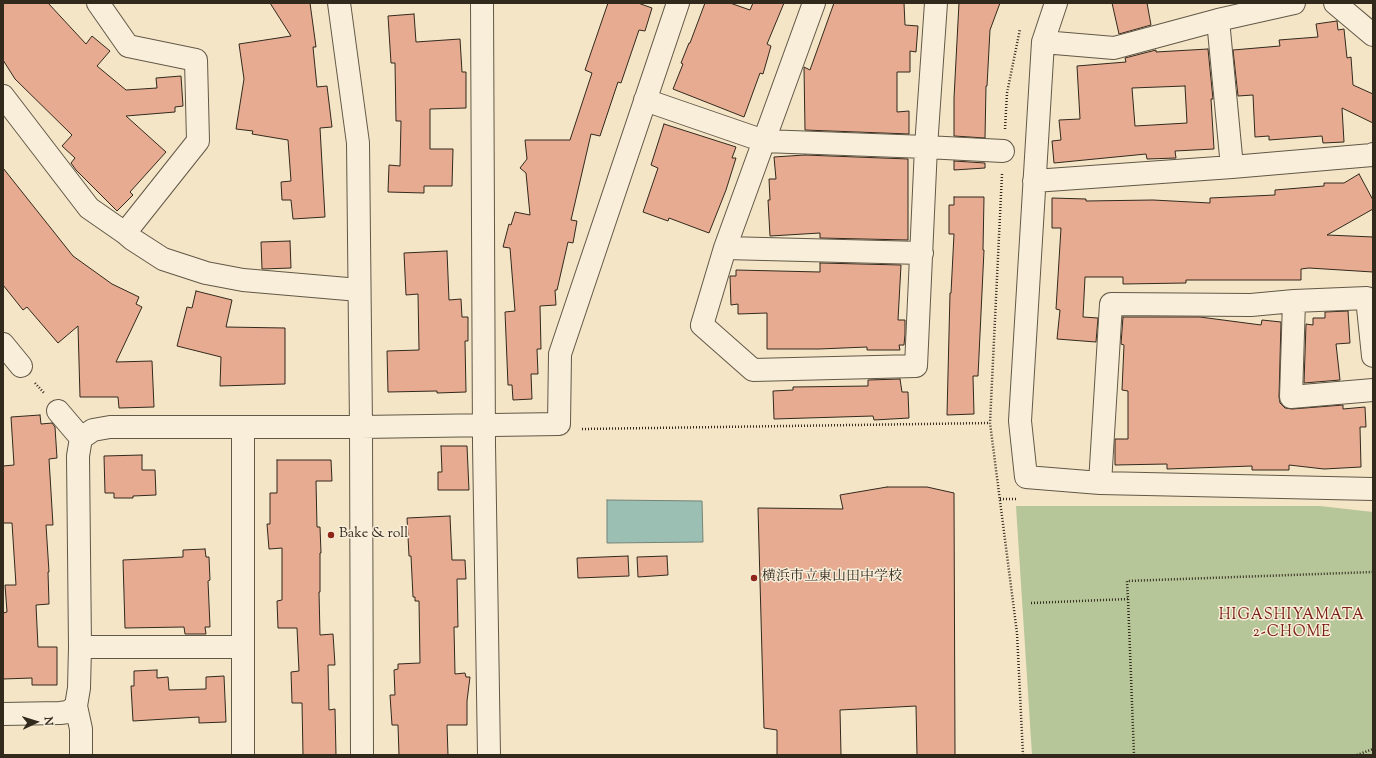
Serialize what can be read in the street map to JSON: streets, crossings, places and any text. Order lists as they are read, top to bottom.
{
  "districts": ["HIGASHIYAMATA 2-CHOME"],
  "places": ["Bake & roll", "横浜市立東山田中学校"],
  "north": "right"
}
